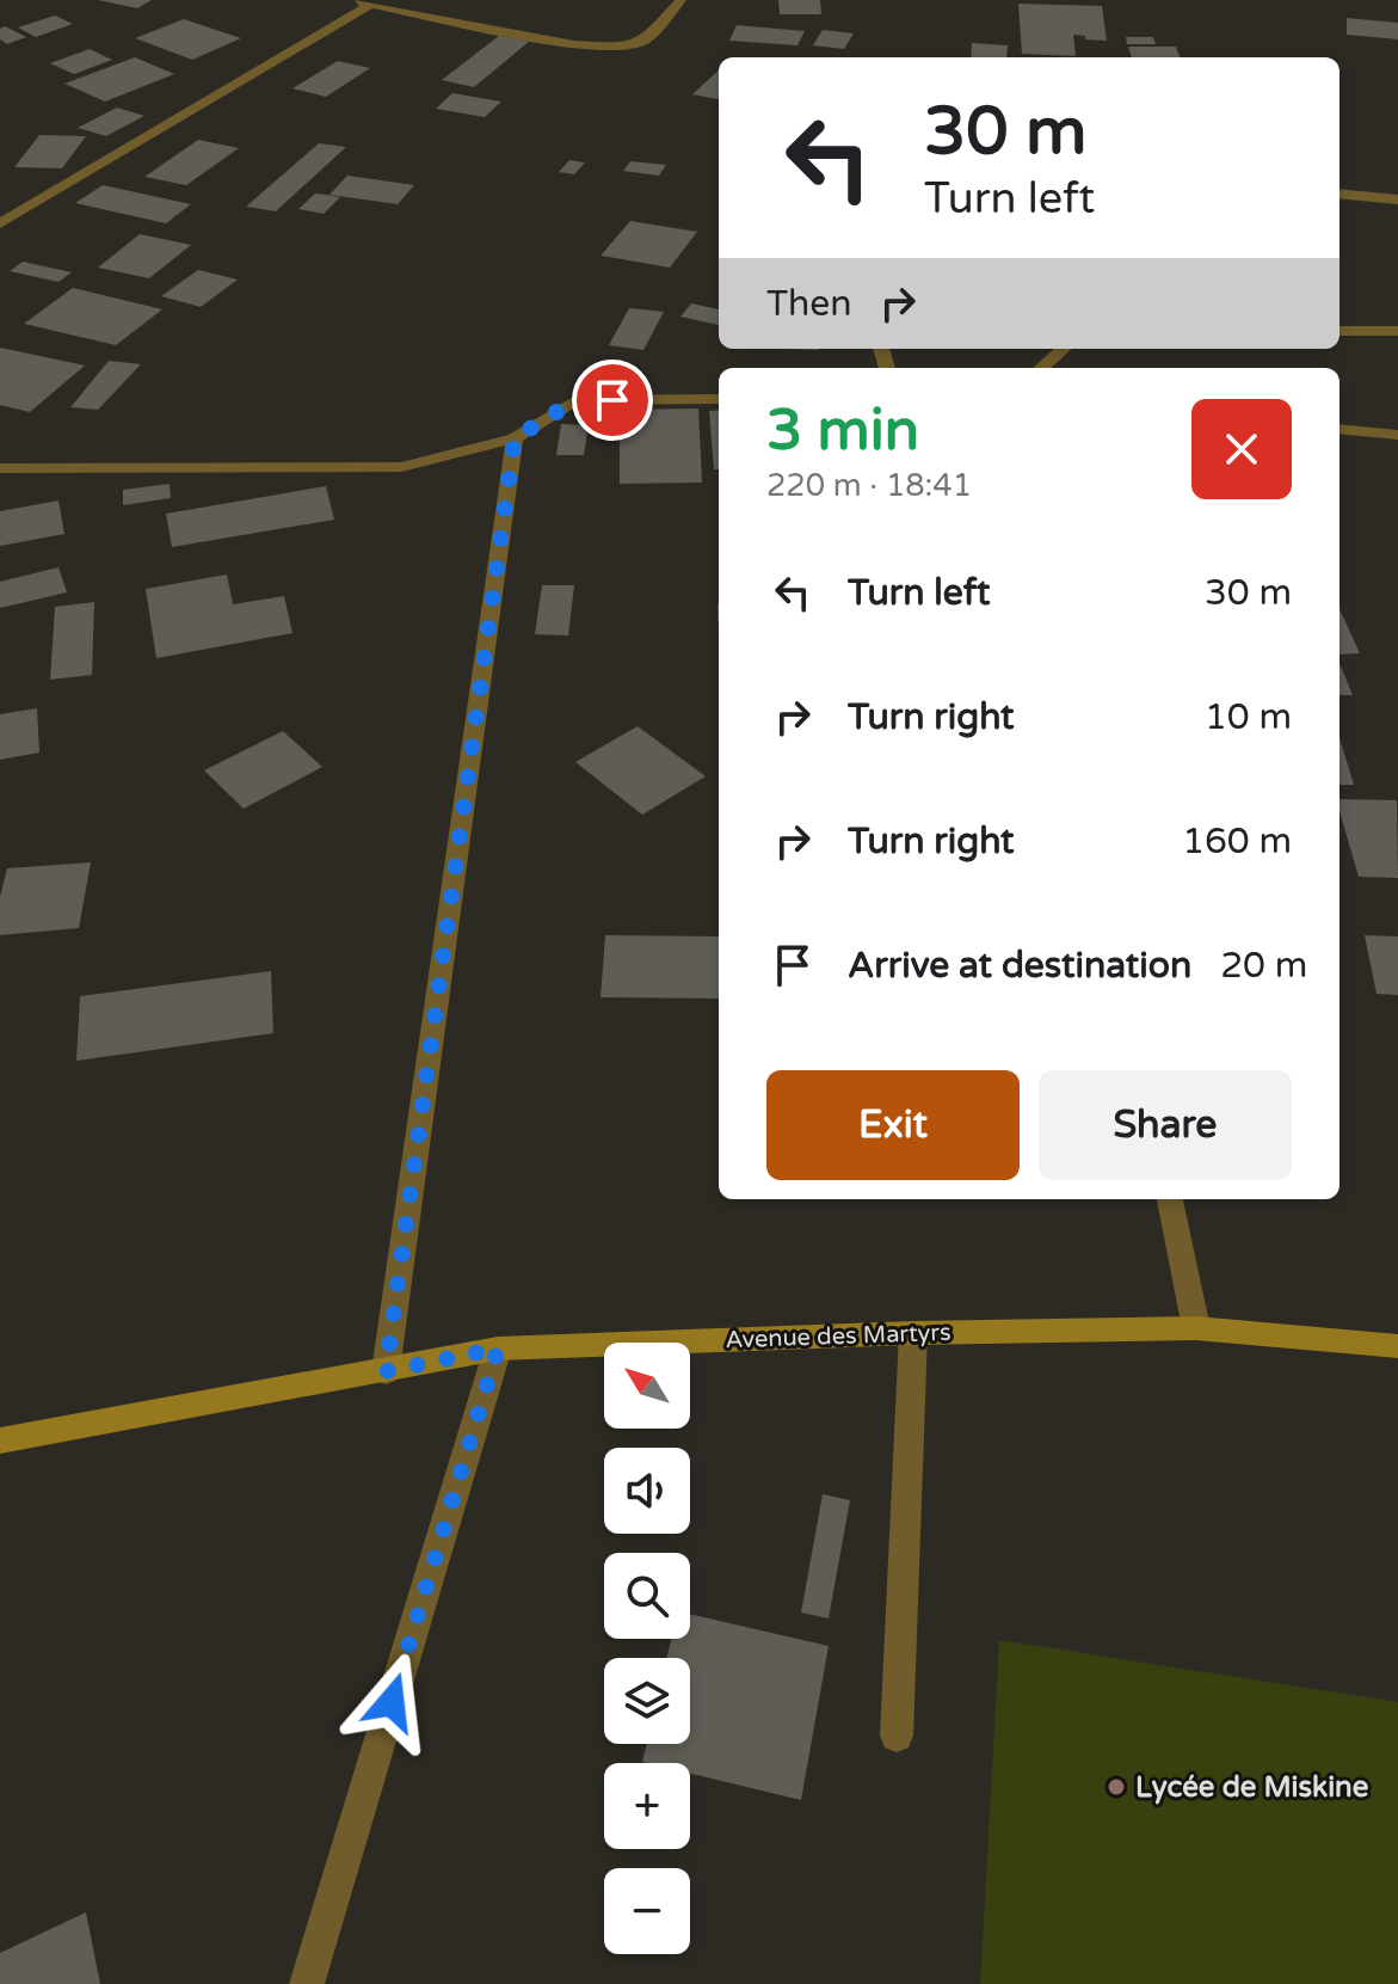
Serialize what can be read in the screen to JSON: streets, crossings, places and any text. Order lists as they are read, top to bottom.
{
  "streets": {
    "main road": ["Avenue des Martyrs"]
  },
  "places": ["Lycée de Miskine"],
  "north": "top left",
  "page": {
    "turn": ["30 m", "Turn left"],
    "then": "Then",
    "heading": ["3 min", "220 m · 18:41"],
    "list": [
      {
        "name": "Turn left",
        "value": "30 m"
      },
      {
        "name": "Turn right",
        "value": "10 m"
      },
      {
        "name": "Turn right",
        "value": "160 m"
      },
      {
        "name": "Arrive at destination",
        "value": "20 m"
      }
    ],
    "buttons": ["Exit", "Share"],
    "map_buttons": ["+", "−"]
  }
}
